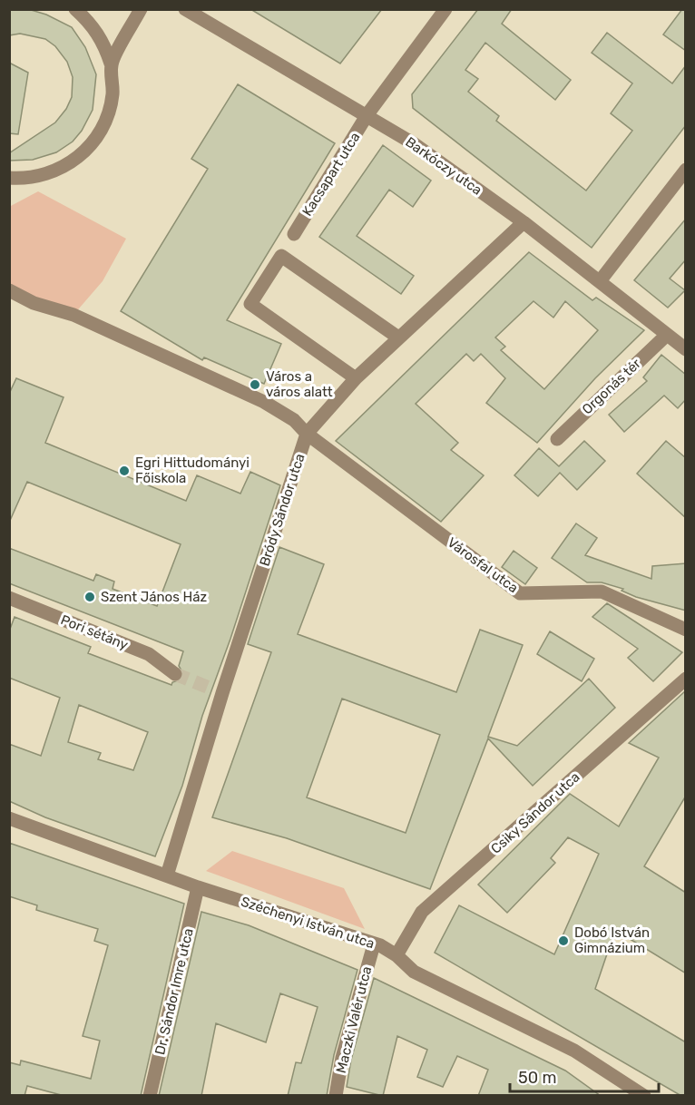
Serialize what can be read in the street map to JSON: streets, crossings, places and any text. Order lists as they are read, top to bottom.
{
  "streets": {
    "street": [
      "Barkóczy utca",
      "Kacsapart utca",
      "Orgonás tér",
      "Bródy Sándor utca",
      "Városfal utca",
      "Pori sétány",
      "Csiky Sándor utca",
      "Széchenyi István utca",
      "Dr. Sándor Imre utca",
      "Maczki Valér utca"
    ]
  },
  "crossings": [
    ["Barkóczy utca", "Kacsapart utca"],
    ["Barkóczy utca", "Orgonás tér"],
    ["Barkóczy utca", "Bródy Sándor utca"],
    ["Bródy Sándor utca", "Városfal utca"],
    ["Bródy Sándor utca", "Széchenyi István utca"],
    ["Csiky Sándor utca", "Széchenyi István utca"],
    ["Széchenyi István utca", "Dr. Sándor Imre utca"],
    ["Széchenyi István utca", "Maczki Valér utca"]
  ],
  "places": [
    "Város a város alatt",
    "Egri Hittudományi Főiskola",
    "Szent János Ház",
    "Dobó István Gimnázium"
  ],
  "scale_bar": "50 m"
}
